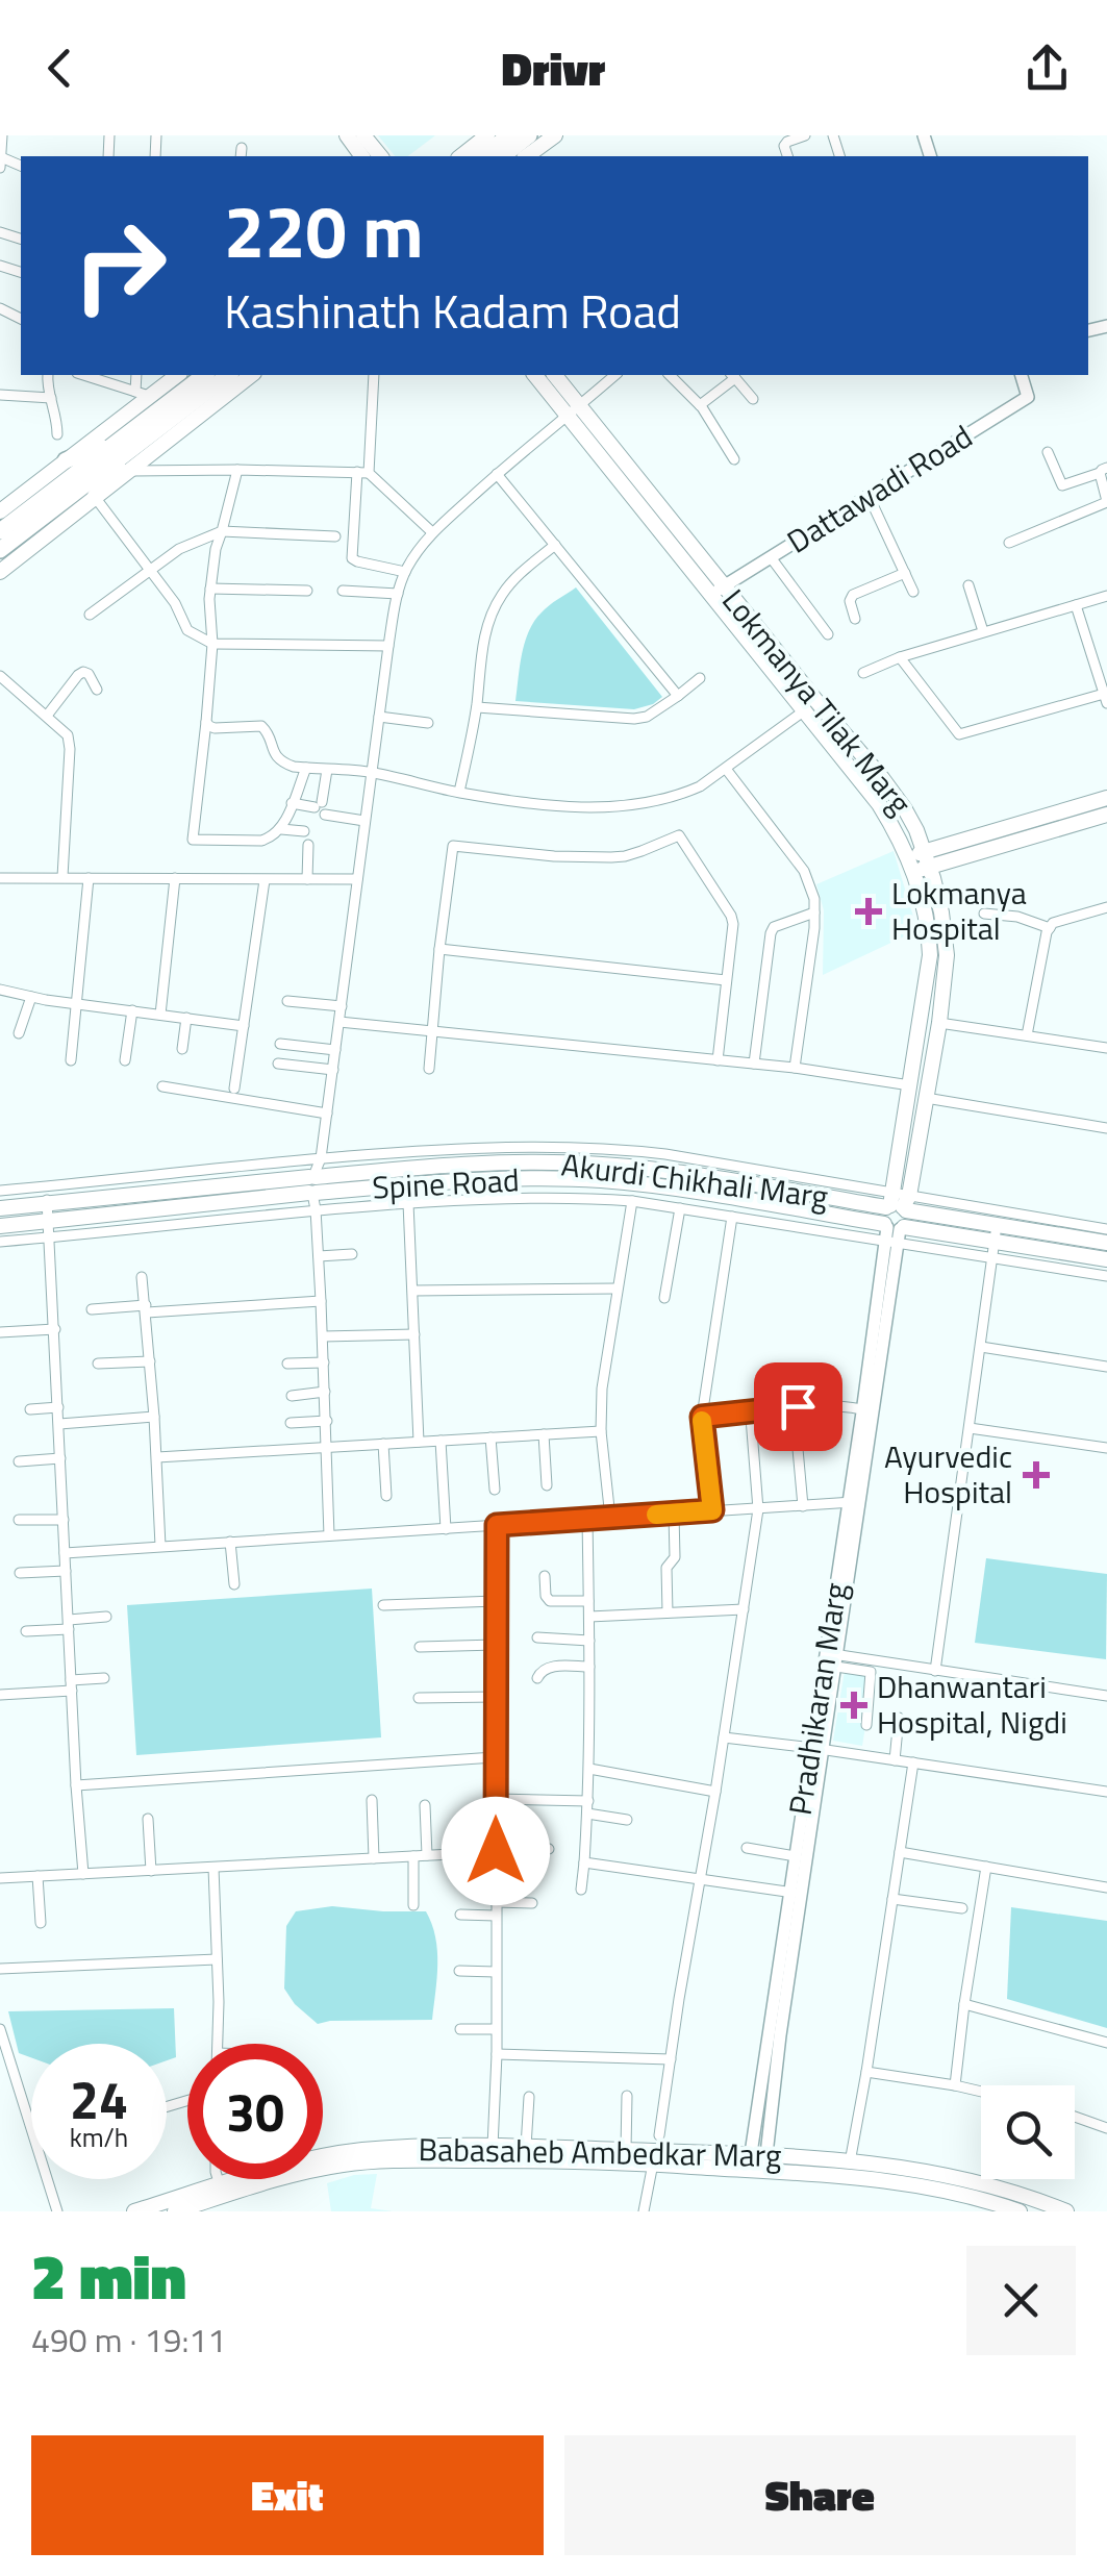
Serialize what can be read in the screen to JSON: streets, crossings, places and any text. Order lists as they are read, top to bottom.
{
  "streets": {
    "main road": [
      "Lokmanya Tilak Marg",
      "Akurdi Chikhali Marg",
      "Spine Road",
      "Babasaheb Ambedkar Marg"
    ],
    "street": ["Dattawadi Road", "Pradhikaran Marg"]
  },
  "crossings": [
    ["Dattawadi Road", "Lokmanya Tilak Marg"],
    ["Lokmanya Tilak Marg", "Akurdi Chikhali Marg"],
    ["Akurdi Chikhali Marg", "Spine Road"],
    ["Spine Road", "Pradhikaran Marg"],
    ["Pradhikaran Marg", "Babasaheb Ambedkar Marg"]
  ],
  "places": {
    "health": ["Lokmanya Hospital", "Ayurvedic Hospital", "Dhanwantari Hospital, Nigdi"]
  },
  "page": {
    "header": "Drivr",
    "turn": ["220 m", "Kashinath Kadam Road"],
    "speed": "24 km/h",
    "limit": "30",
    "heading": ["2 min", "490 m · 19:11"],
    "buttons": ["Exit", "Share"]
  }
}
